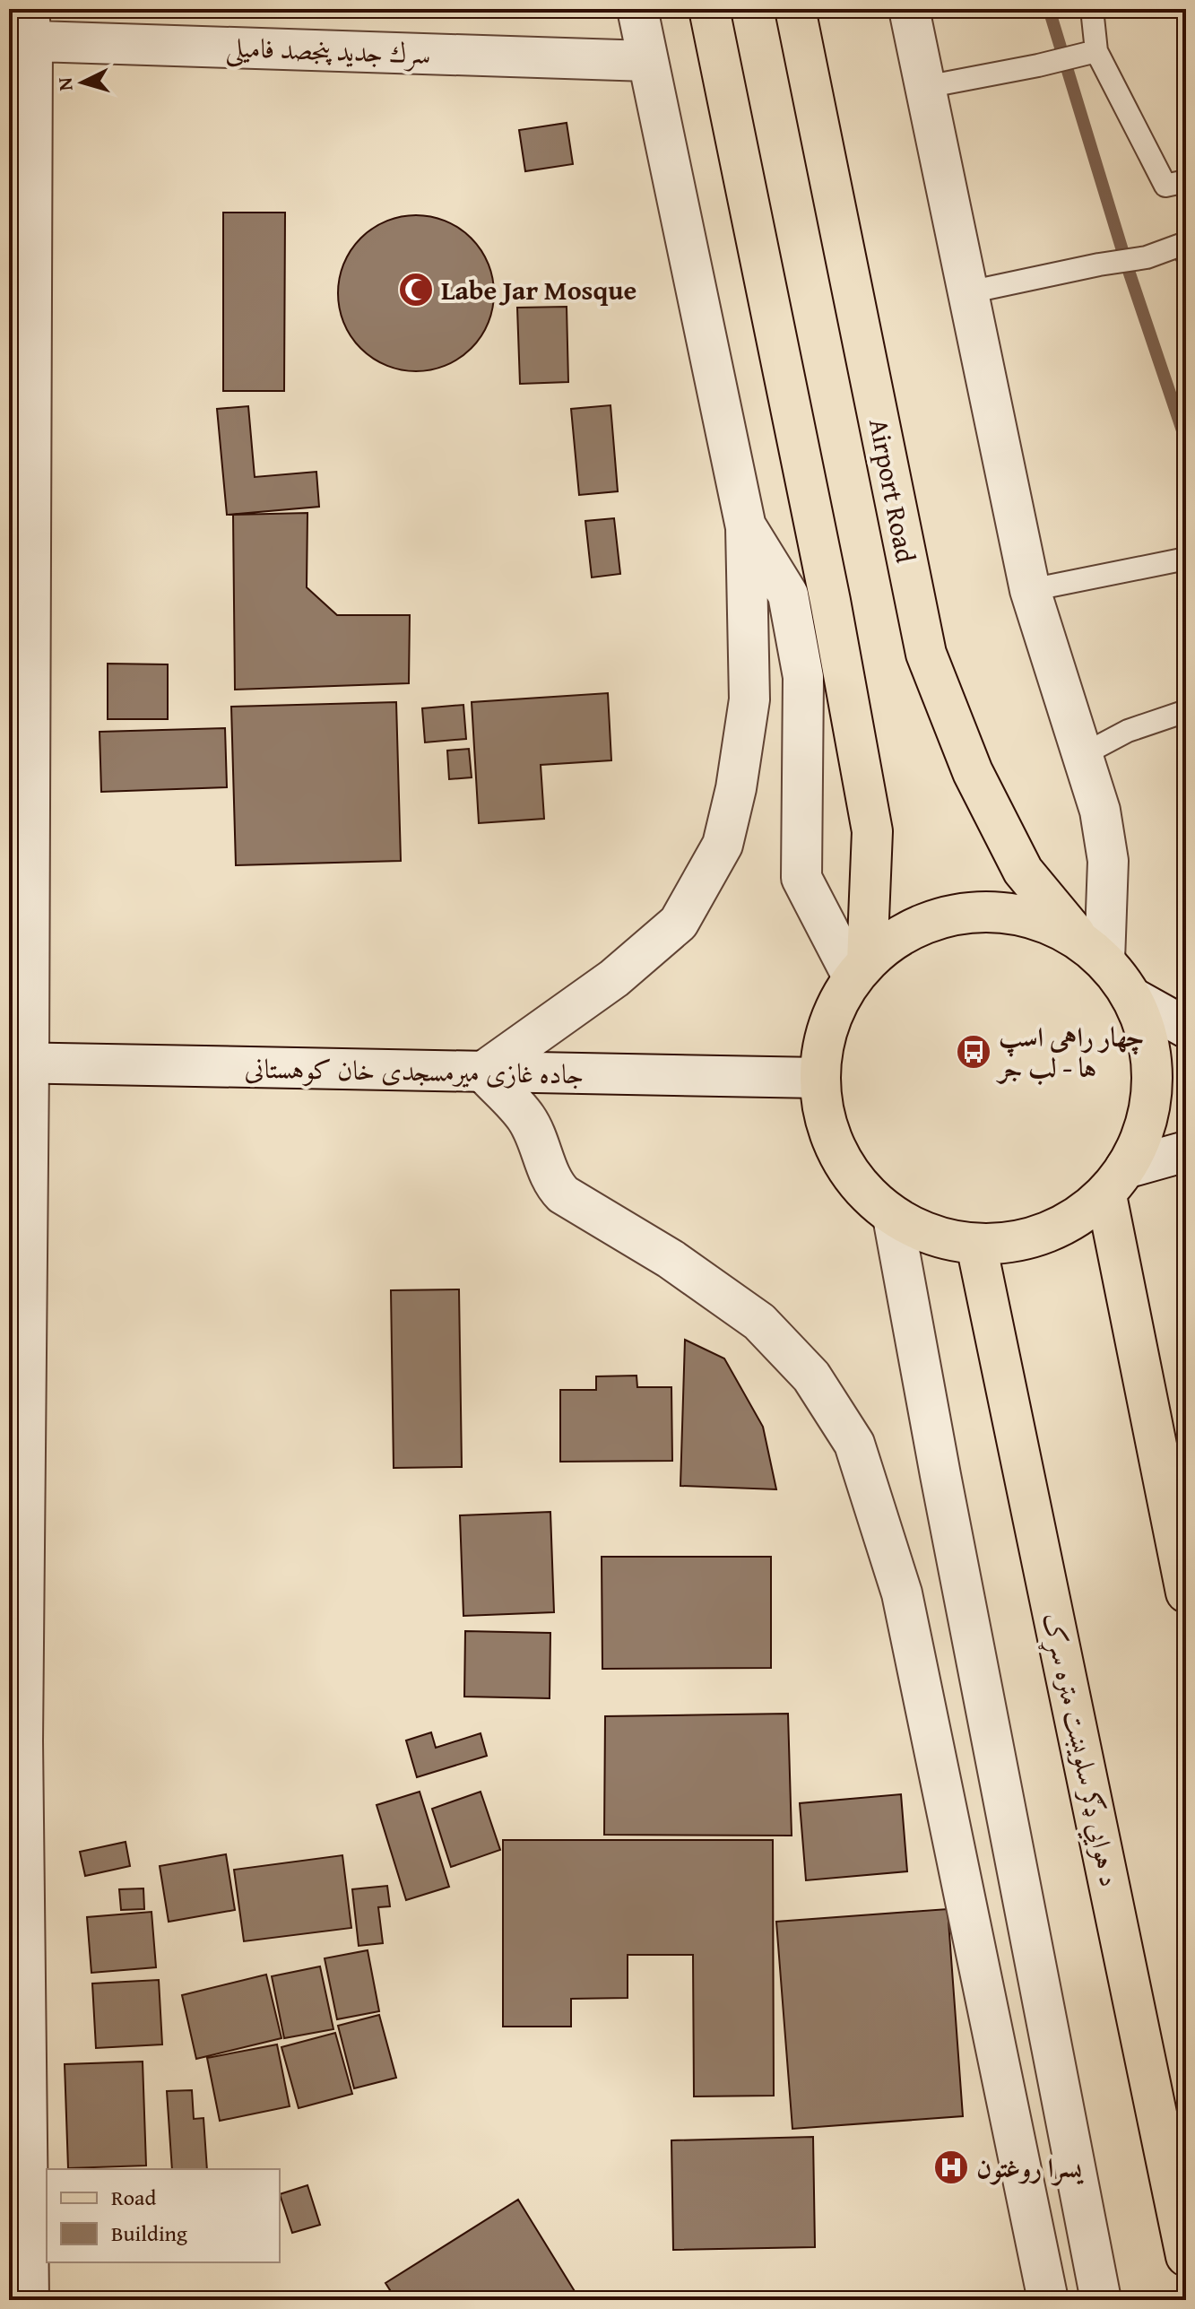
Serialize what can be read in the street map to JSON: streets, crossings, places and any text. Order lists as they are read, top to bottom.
{
  "streets": {
    "main road": ["Airport Road", "د هوايي ډګر سلویښت متره سړک"],
    "street": ["سرك جدید پنجصد فامیلی", "جاده غازی میرمسجدی خان کوهستانی"]
  },
  "places": {
    "mosque": ["Labe Jar Mosque"],
    "bus stop": ["چهار راهی اسپ ها - لب جر"],
    "hospital": ["یسرا روغتون"]
  },
  "legend": ["Road", "Building"],
  "north": "left"
}
